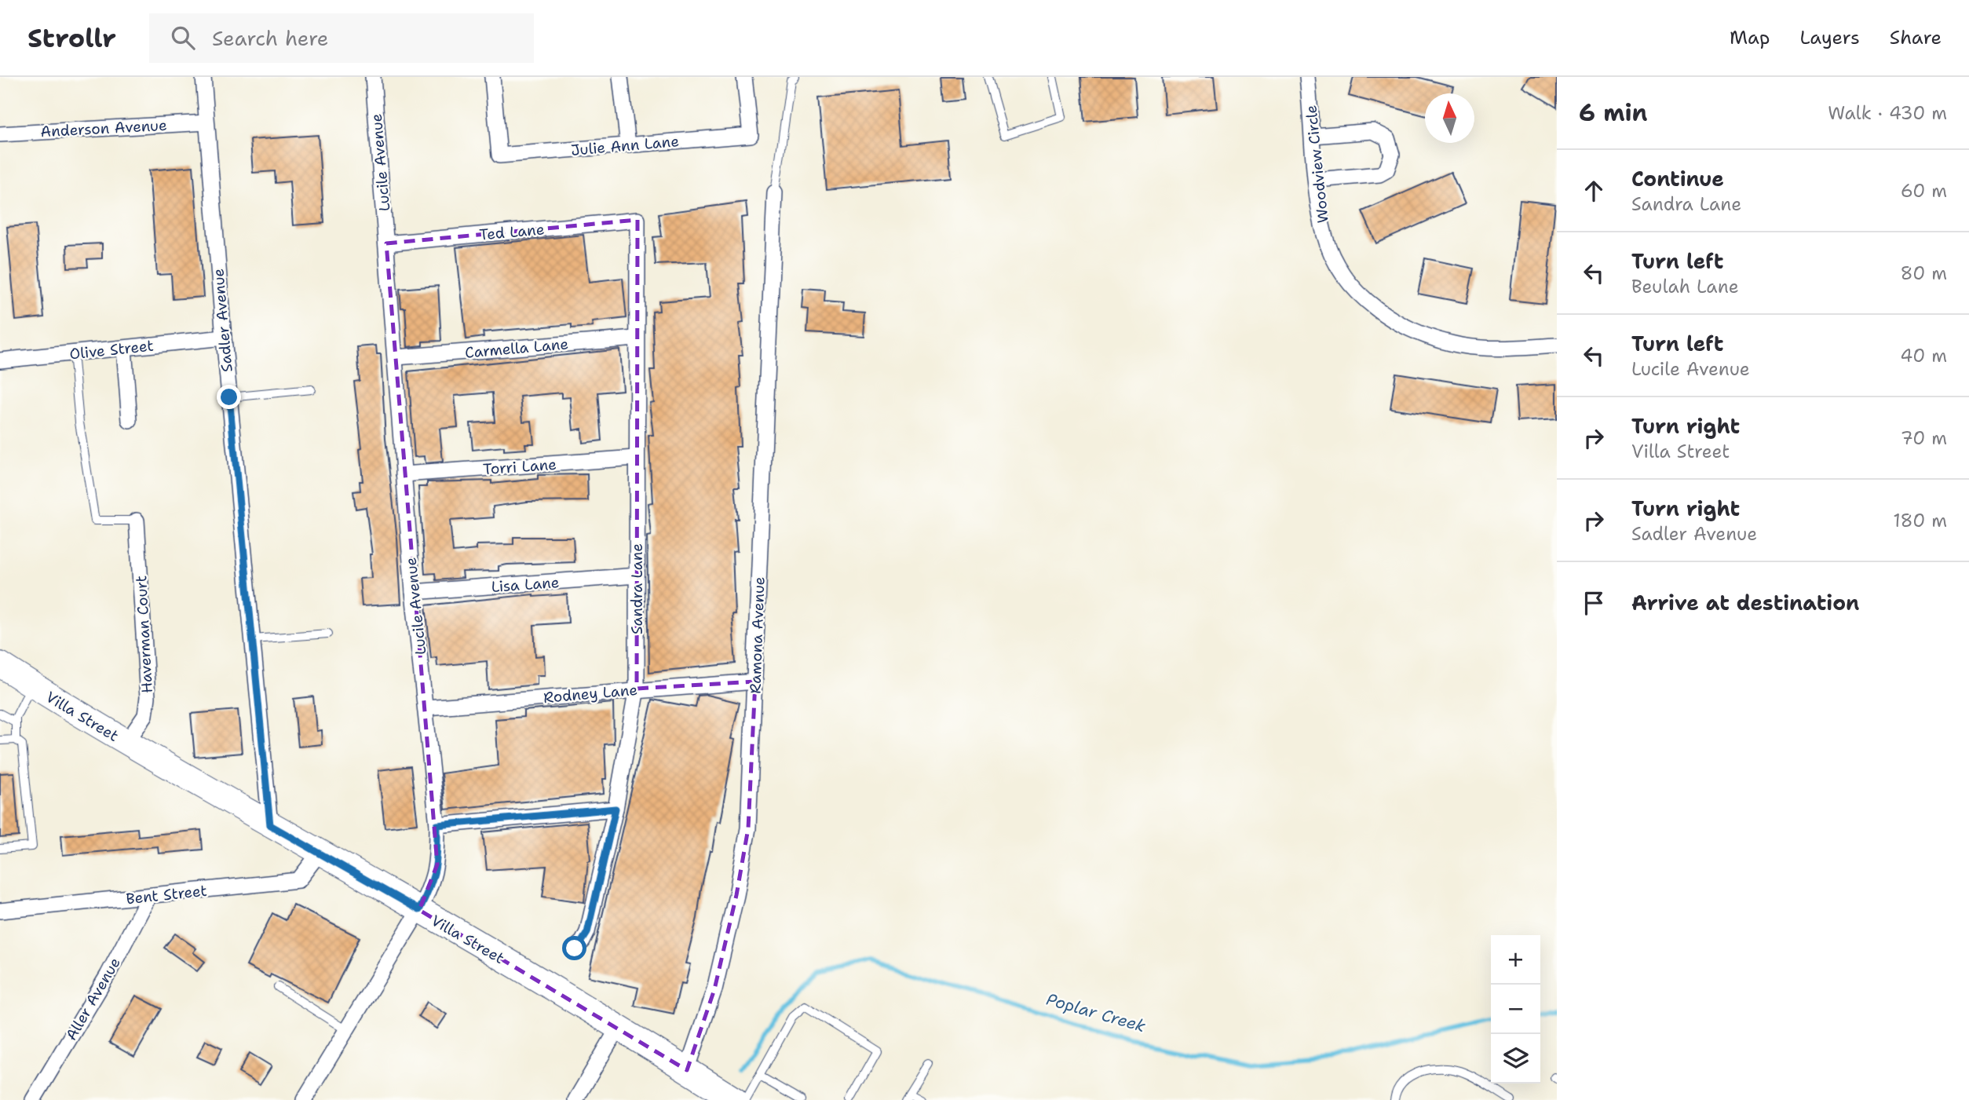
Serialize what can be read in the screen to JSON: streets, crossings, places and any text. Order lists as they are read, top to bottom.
{
  "streets": {
    "main road": ["Villa Street"],
    "street": [
      "Anderson Avenue",
      "Julie Ann Lane",
      "Lucile Avenue",
      "Woodview Circle",
      "Ted Lane",
      "Sadler Avenue",
      "Carmella Lane",
      "Olive Street",
      "Torri Lane",
      "Lisa Lane",
      "Sandra Lane",
      "Haverman Court",
      "Ramona Avenue",
      "Rodney Lane",
      "Bent Street",
      "Aller Avenue"
    ]
  },
  "crossings": [
    ["Anderson Avenue", "Sadler Avenue"],
    ["Lucile Avenue", "Ted Lane"],
    ["Lucile Avenue", "Carmella Lane"],
    ["Lucile Avenue", "Torri Lane"],
    ["Lucile Avenue", "Lisa Lane"],
    ["Lucile Avenue", "Rodney Lane"],
    ["Lucile Avenue", "Villa Street"],
    ["Ted Lane", "Sandra Lane"],
    ["Sadler Avenue", "Olive Street"],
    ["Sadler Avenue", "Villa Street"],
    ["Carmella Lane", "Sandra Lane"],
    ["Torri Lane", "Sandra Lane"],
    ["Lisa Lane", "Sandra Lane"],
    ["Sandra Lane", "Rodney Lane"],
    ["Haverman Court", "Villa Street"],
    ["Ramona Avenue", "Rodney Lane"],
    ["Ramona Avenue", "Villa Street"],
    ["Villa Street", "Bent Street"],
    ["Bent Street", "Aller Avenue"]
  ],
  "water": ["Poplar Creek"],
  "north": "top",
  "page": {
    "header": "Strollr",
    "search": "Search here",
    "nav": ["Map", "Layers", "Share"],
    "heading": ["6 min", "Walk · 430 m"],
    "list": [
      ["Continue", "Sandra Lane", "60 m"],
      ["Turn left", "Beulah Lane", "80 m"],
      ["Turn left", "Lucile Avenue", "40 m"],
      ["Turn right", "Villa Street", "70 m"],
      ["Turn right", "Sadler Avenue", "180 m"],
      "Arrive at destination"
    ],
    "map_buttons": ["+", "−"]
  }
}
